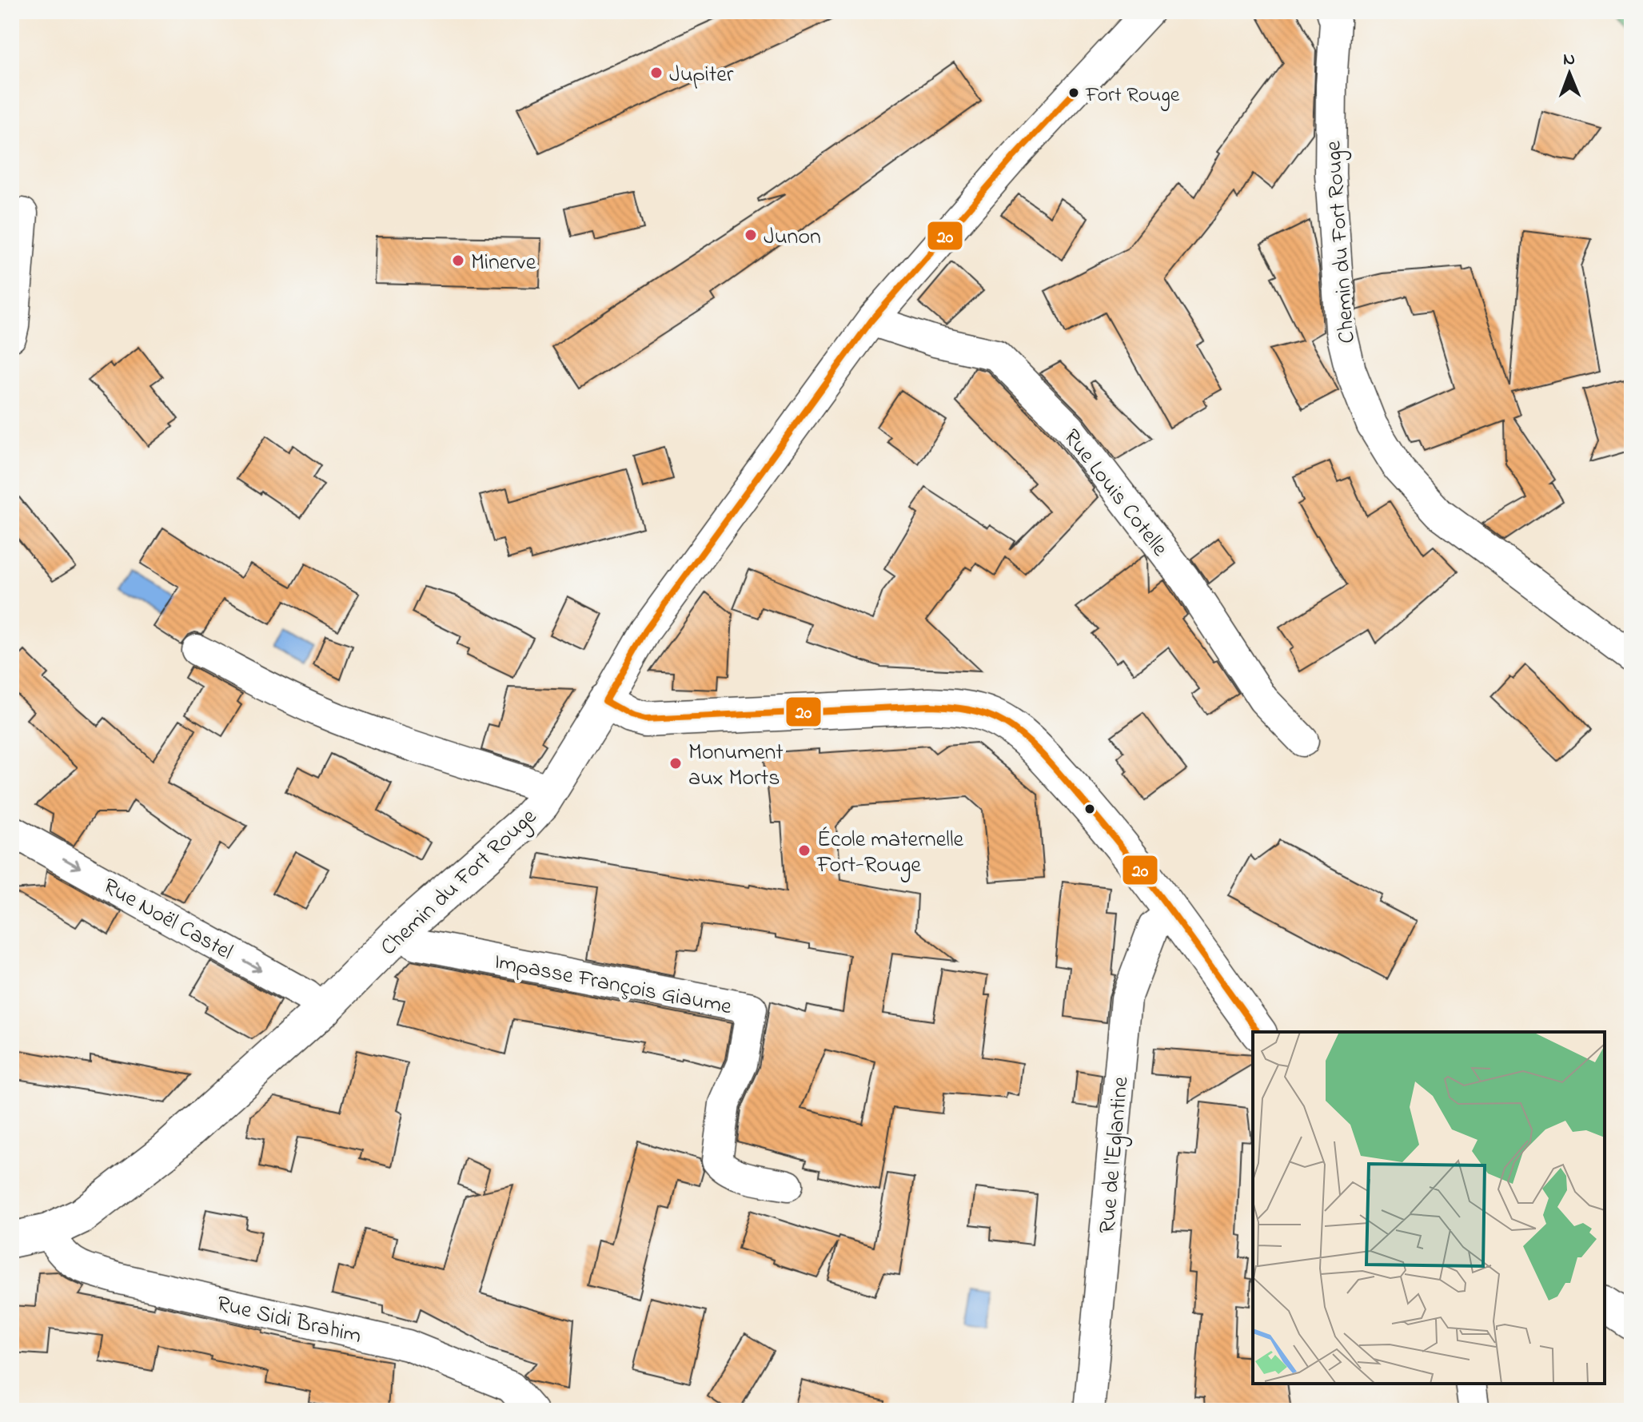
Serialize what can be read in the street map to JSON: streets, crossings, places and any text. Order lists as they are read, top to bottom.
{
  "streets": {
    "main road": ["Chemin du Fort Rouge"],
    "street": [
      "Rue Louis Cotelle",
      "Rue Noël Castel",
      "Impasse François Giaume",
      "Rue de l'Eglantine",
      "Rue Sidi Brahim"
    ]
  },
  "crossings": [
    ["Chemin du Fort Rouge", "Rue Louis Cotelle"],
    ["Chemin du Fort Rouge", "Rue Noël Castel"],
    ["Chemin du Fort Rouge", "Impasse François Giaume"],
    ["Chemin du Fort Rouge", "Rue Sidi Brahim"]
  ],
  "places": [
    "Jupiter",
    "Fort Rouge",
    "Junon",
    "Minerve",
    "Monument aux Morts",
    "École maternelle Fort-Rouge"
  ],
  "lines": ["transit line 20"],
  "north": "top"
}
